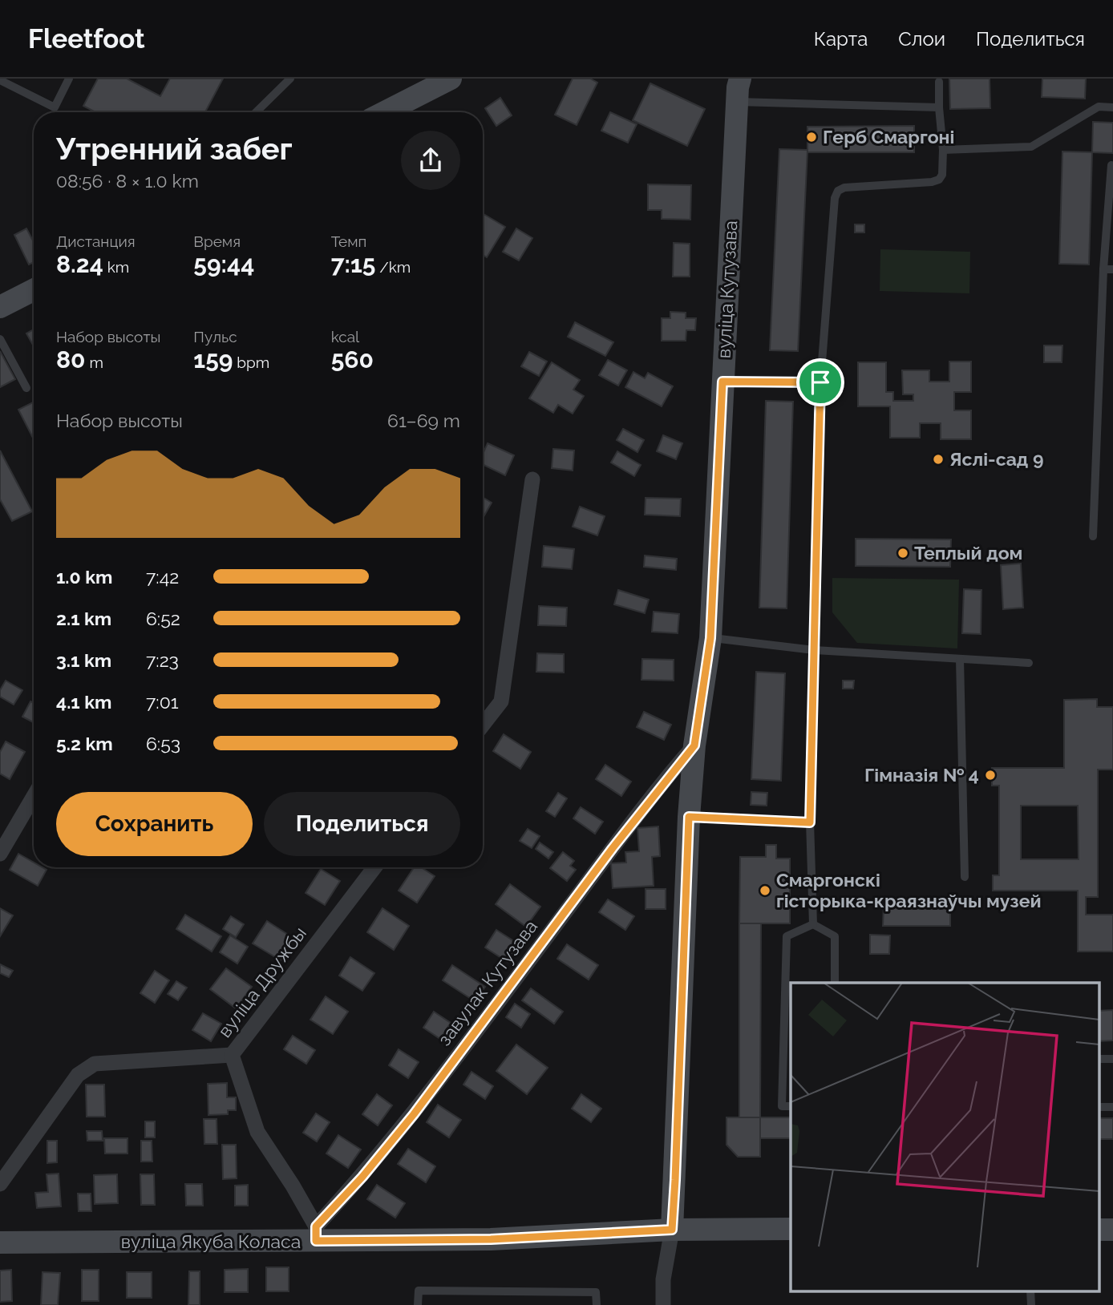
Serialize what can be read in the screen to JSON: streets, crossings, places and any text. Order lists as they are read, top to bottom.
{
  "streets": {
    "main road": ["вуліца Кутузава", "вуліца Якуба Коласа"],
    "street": ["вуліца Дружбы", "завулак Кутузава"]
  },
  "crossings": [
    ["вуліца Кутузава", "завулак Кутузава"],
    ["вуліца Кутузава", "вуліца Якуба Коласа"],
    ["вуліца Дружбы", "завулак Кутузава"],
    ["вуліца Дружбы", "вуліца Якуба Коласа"],
    ["завулак Кутузава", "вуліца Якуба Коласа"]
  ],
  "places": [
    "Герб Смаргоні",
    "Яслі-сад 9",
    "Теплый дом",
    "Гімназія № 4",
    "Смаргонскі гісторыка-краязнаўчы музей"
  ],
  "page": {
    "header": "Fleetfoot",
    "nav": ["Карта", "Слои", "Поделиться"],
    "heading": ["Утренний забег", "08:56 · 8 × 1.0 km"],
    "stats": [
      ["Дистанция", "8.24 km"],
      ["Время", "59:44"],
      ["Темп", "7:15 /km"],
      ["Набор высоты", "80 m"],
      ["Пульс", "159 bpm"],
      ["kcal", "560"]
    ],
    "chart": ["Набор высоты", "61–69 m"],
    "list": [
      {
        "name": "1.0 km",
        "note": "7:42"
      },
      {
        "name": "2.1 km",
        "note": "6:52"
      },
      {
        "name": "3.1 km",
        "note": "7:23"
      },
      {
        "name": "4.1 km",
        "note": "7:01"
      },
      {
        "name": "5.2 km",
        "note": "6:53"
      }
    ],
    "buttons": ["Сохранить", "Поделиться"]
  }
}
